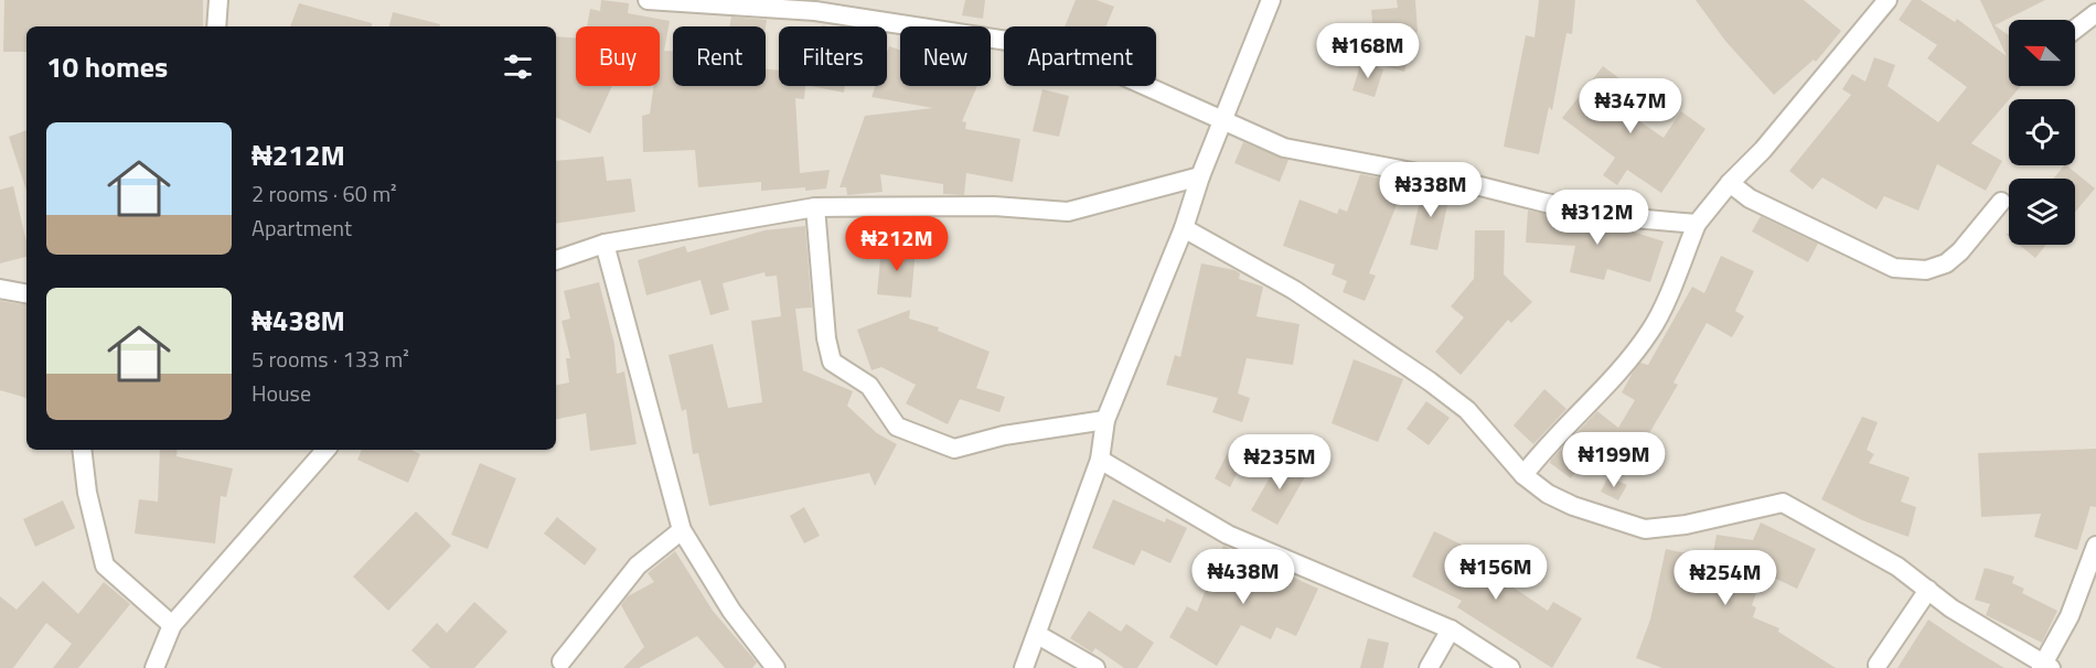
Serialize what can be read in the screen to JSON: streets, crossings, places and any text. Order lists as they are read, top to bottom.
{
  "north": "left",
  "page": {
    "price": [
      "₦168M",
      "₦347M",
      "₦338M",
      "₦312M",
      "₦212M",
      "₦199M",
      "₦235M",
      "₦156M",
      "₦438M",
      "₦254M"
    ],
    "chip": [
      "Buy",
      "Rent",
      "Filters",
      "New",
      "Apartment"
    ],
    "heading": "10 homes",
    "list": [
      {
        "name": "₦212M",
        "note": "2 rooms · 60 m² · Apartment"
      },
      {
        "name": "₦438M",
        "note": "5 rooms · 133 m² · House"
      }
    ]
  }
}
